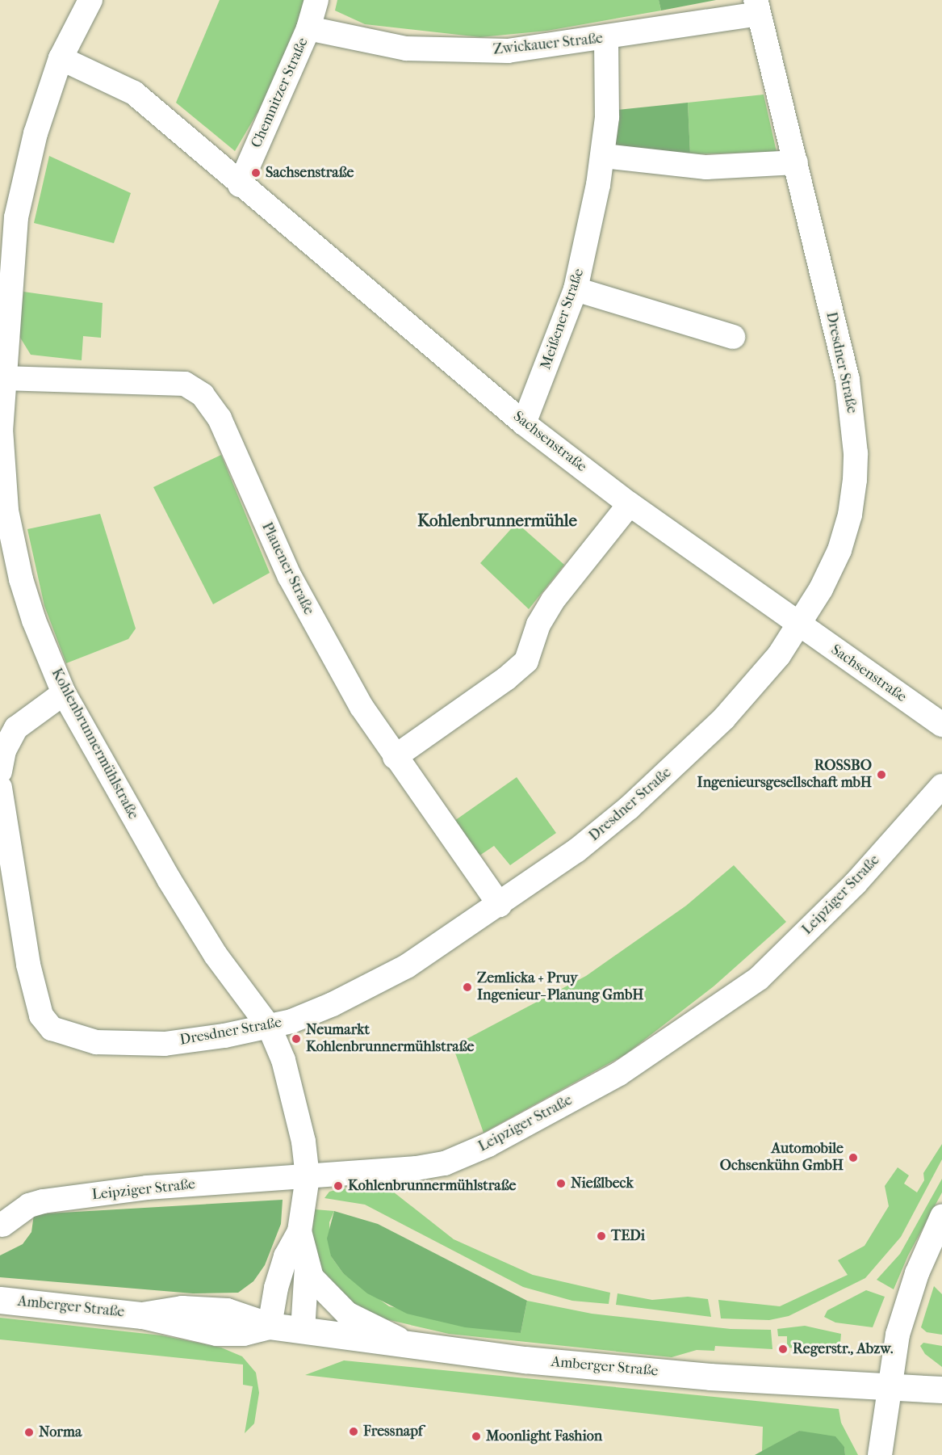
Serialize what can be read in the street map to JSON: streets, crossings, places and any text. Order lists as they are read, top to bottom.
{
  "streets": {
    "main road": ["Amberger Straße"],
    "street": [
      "Zwickauer Straße",
      "Chemnitzer Straße",
      "Meißener Straße",
      "Dresdner Straße",
      "Sachsenstraße",
      "Plauener Straße",
      "Kohlenbrunnermühlstraße",
      "Leipziger Straße"
    ]
  },
  "crossings": [
    ["Zwickauer Straße", "Chemnitzer Straße"],
    ["Zwickauer Straße", "Meißener Straße"],
    ["Zwickauer Straße", "Dresdner Straße"],
    ["Chemnitzer Straße", "Sachsenstraße"],
    ["Meißener Straße", "Sachsenstraße"],
    ["Dresdner Straße", "Sachsenstraße"],
    ["Dresdner Straße", "Plauener Straße"],
    ["Dresdner Straße", "Kohlenbrunnermühlstraße"],
    ["Sachsenstraße", "Kohlenbrunnermühlstraße"],
    ["Plauener Straße", "Kohlenbrunnermühlstraße"],
    ["Kohlenbrunnermühlstraße", "Leipziger Straße"],
    ["Kohlenbrunnermühlstraße", "Amberger Straße"]
  ],
  "districts": ["Kohlenbrunnermühle"],
  "places": [
    "Sachsenstraße",
    "ROSSBO Ingenieursgesellschaft mbH",
    "Zemlicka + Pruy Ingenieur- Planung GmbH",
    "Neumarkt Kohlenbrunnermühlstraße",
    "Automobile Ochsenkühn GmbH",
    "Nießlbeck",
    "Kohlenbrunnermühlstraße",
    "TEDi",
    "Regerstr., Abzw.",
    "Fressnapf",
    "Norma",
    "Moonlight Fashion"
  ]
}
